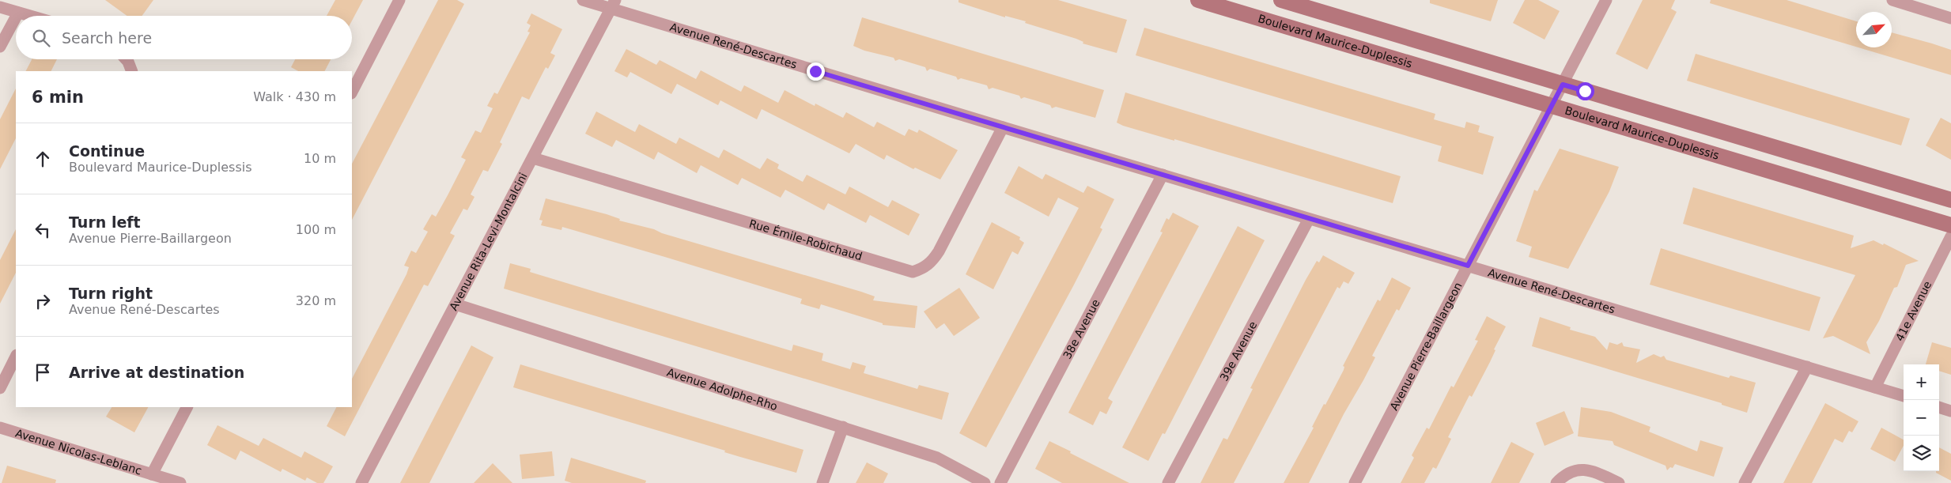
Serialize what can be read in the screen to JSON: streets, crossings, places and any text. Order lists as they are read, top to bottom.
{
  "streets": {
    "street": [
      "Boulevard Maurice-Duplessis",
      "Avenue René-Descartes",
      "Rue Émile-Robichaud",
      "Avenue Rita-Levi-Montalcini",
      "41e Avenue",
      "38e Avenue",
      "Avenue Pierre-Baillargeon",
      "39e Avenue",
      "Avenue Adolphe-Rho",
      "Avenue Nicolas-Leblanc"
    ]
  },
  "crossings": [
    ["Boulevard Maurice-Duplessis", "Avenue Pierre-Baillargeon"],
    ["Avenue René-Descartes", "Rue Émile-Robichaud"],
    ["Avenue René-Descartes", "Avenue Rita-Levi-Montalcini"],
    ["Avenue René-Descartes", "41e Avenue"],
    ["Avenue René-Descartes", "38e Avenue"],
    ["Avenue René-Descartes", "Avenue Pierre-Baillargeon"],
    ["Avenue René-Descartes", "39e Avenue"],
    ["Rue Émile-Robichaud", "Avenue Rita-Levi-Montalcini"],
    ["Avenue Rita-Levi-Montalcini", "Avenue Adolphe-Rho"]
  ],
  "north": "top right",
  "page": {
    "search": "Search here",
    "heading": ["6 min", "Walk · 430 m"],
    "list": [
      ["Continue", "Boulevard Maurice-Duplessis", "10 m"],
      ["Turn left", "Avenue Pierre-Baillargeon", "100 m"],
      ["Turn right", "Avenue René-Descartes", "320 m"],
      "Arrive at destination"
    ],
    "map_buttons": ["+", "−"]
  }
}
